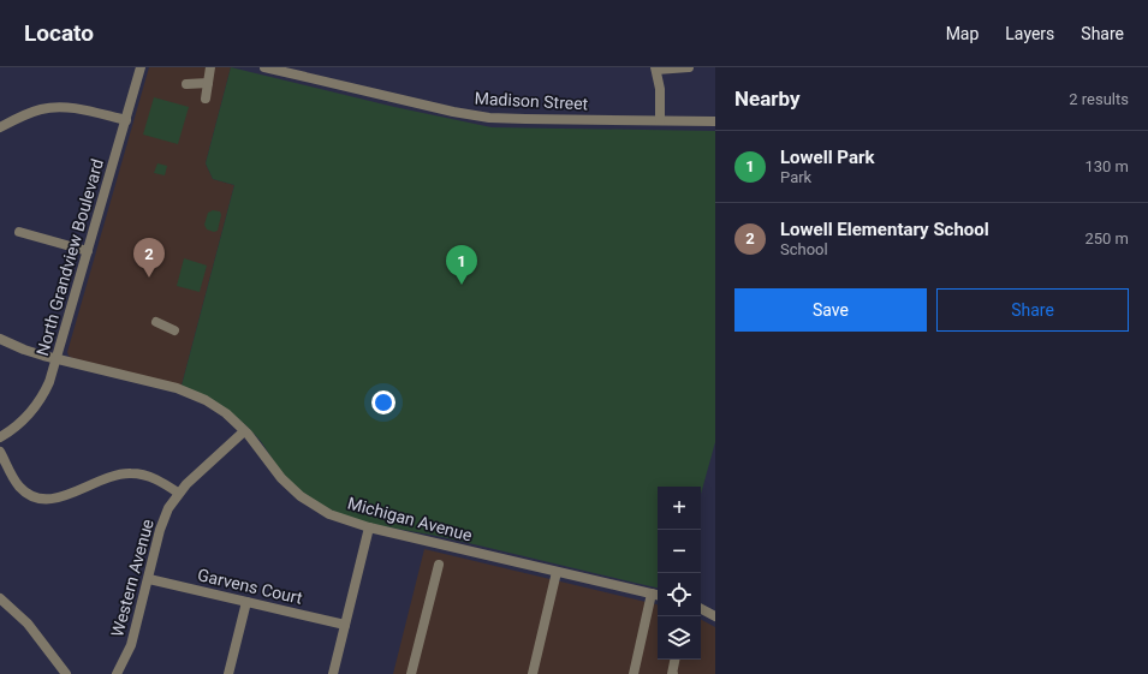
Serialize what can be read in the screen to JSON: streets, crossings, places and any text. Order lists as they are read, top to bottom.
{
  "streets": {
    "street": [
      "Madison Street",
      "North Grandview Boulevard",
      "Michigan Avenue",
      "Western Avenue",
      "Garvens Court"
    ]
  },
  "crossings": [
    ["North Grandview Boulevard", "Michigan Avenue"],
    ["Michigan Avenue", "Western Avenue"],
    ["Western Avenue", "Garvens Court"]
  ],
  "page": {
    "header": "Locato",
    "nav": ["Map", "Layers", "Share"],
    "heading": ["Nearby", "2 results"],
    "list": [
      {
        "mark": "1",
        "name": "Lowell Park",
        "note": "Park",
        "value": "130 m"
      },
      {
        "mark": "2",
        "name": "Lowell Elementary School",
        "note": "School",
        "value": "250 m"
      }
    ],
    "pins": ["2", "1"],
    "buttons": ["Save", "Share"],
    "map_buttons": ["+", "−"]
  }
}
